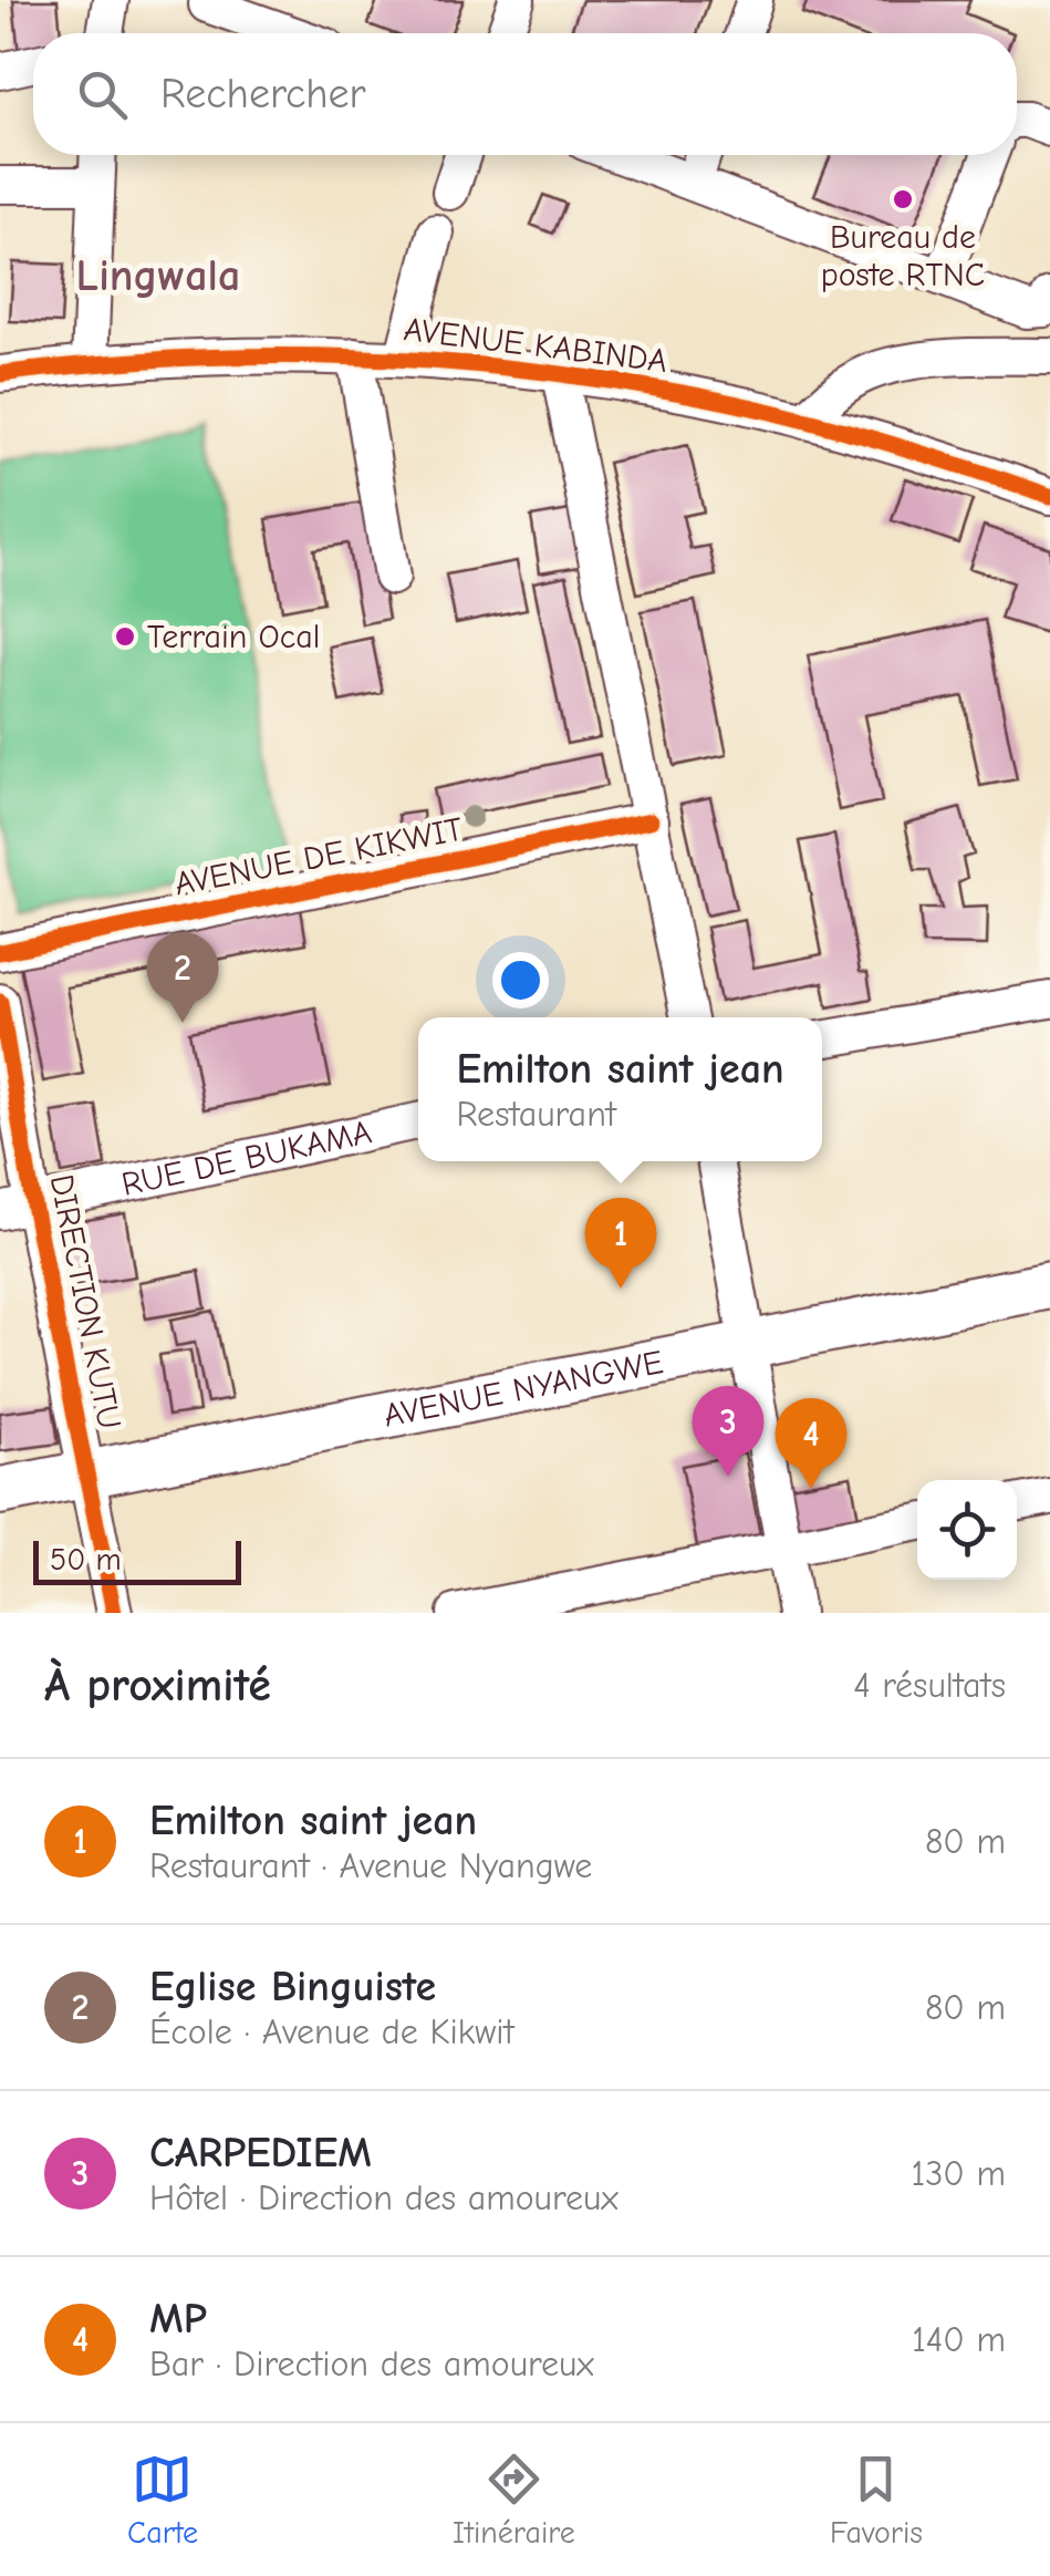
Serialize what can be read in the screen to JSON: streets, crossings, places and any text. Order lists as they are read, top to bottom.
{
  "streets": {
    "main road": ["AVENUE NYANGWE"],
    "street": [
      "AVENUE KABINDA",
      "AVENUE DE KIKWIT",
      "RUE DE BUKAMA",
      "DIRECTION KUTU"
    ]
  },
  "crossings": [
    ["RUE DE BUKAMA", "DIRECTION KUTU"],
    ["DIRECTION KUTU", "AVENUE NYANGWE"]
  ],
  "districts": ["Lingwala"],
  "places": ["Bureau de poste RTNC", "Terrain Ocal"],
  "scale_bar": "50 m",
  "page": {
    "search": "Rechercher",
    "pins": [
      "2",
      "1",
      "3",
      "4"
    ],
    "popup": ["Emilton saint jean", "Restaurant"],
    "scale": "50 m",
    "heading": ["À proximité", "4 résultats"],
    "list": [
      {
        "mark": "1",
        "name": "Emilton saint jean",
        "note": "Restaurant · Avenue Nyangwe",
        "value": "80 m"
      },
      {
        "mark": "2",
        "name": "Eglise Binguiste",
        "note": "École · Avenue de Kikwit",
        "value": "80 m"
      },
      {
        "mark": "3",
        "name": "CARPEDIEM",
        "note": "Hôtel · Direction des amoureux",
        "value": "130 m"
      },
      {
        "mark": "4",
        "name": "MP",
        "note": "Bar · Direction des amoureux",
        "value": "140 m"
      }
    ],
    "nav": ["Carte", "Itinéraire", "Favoris"]
  }
}
